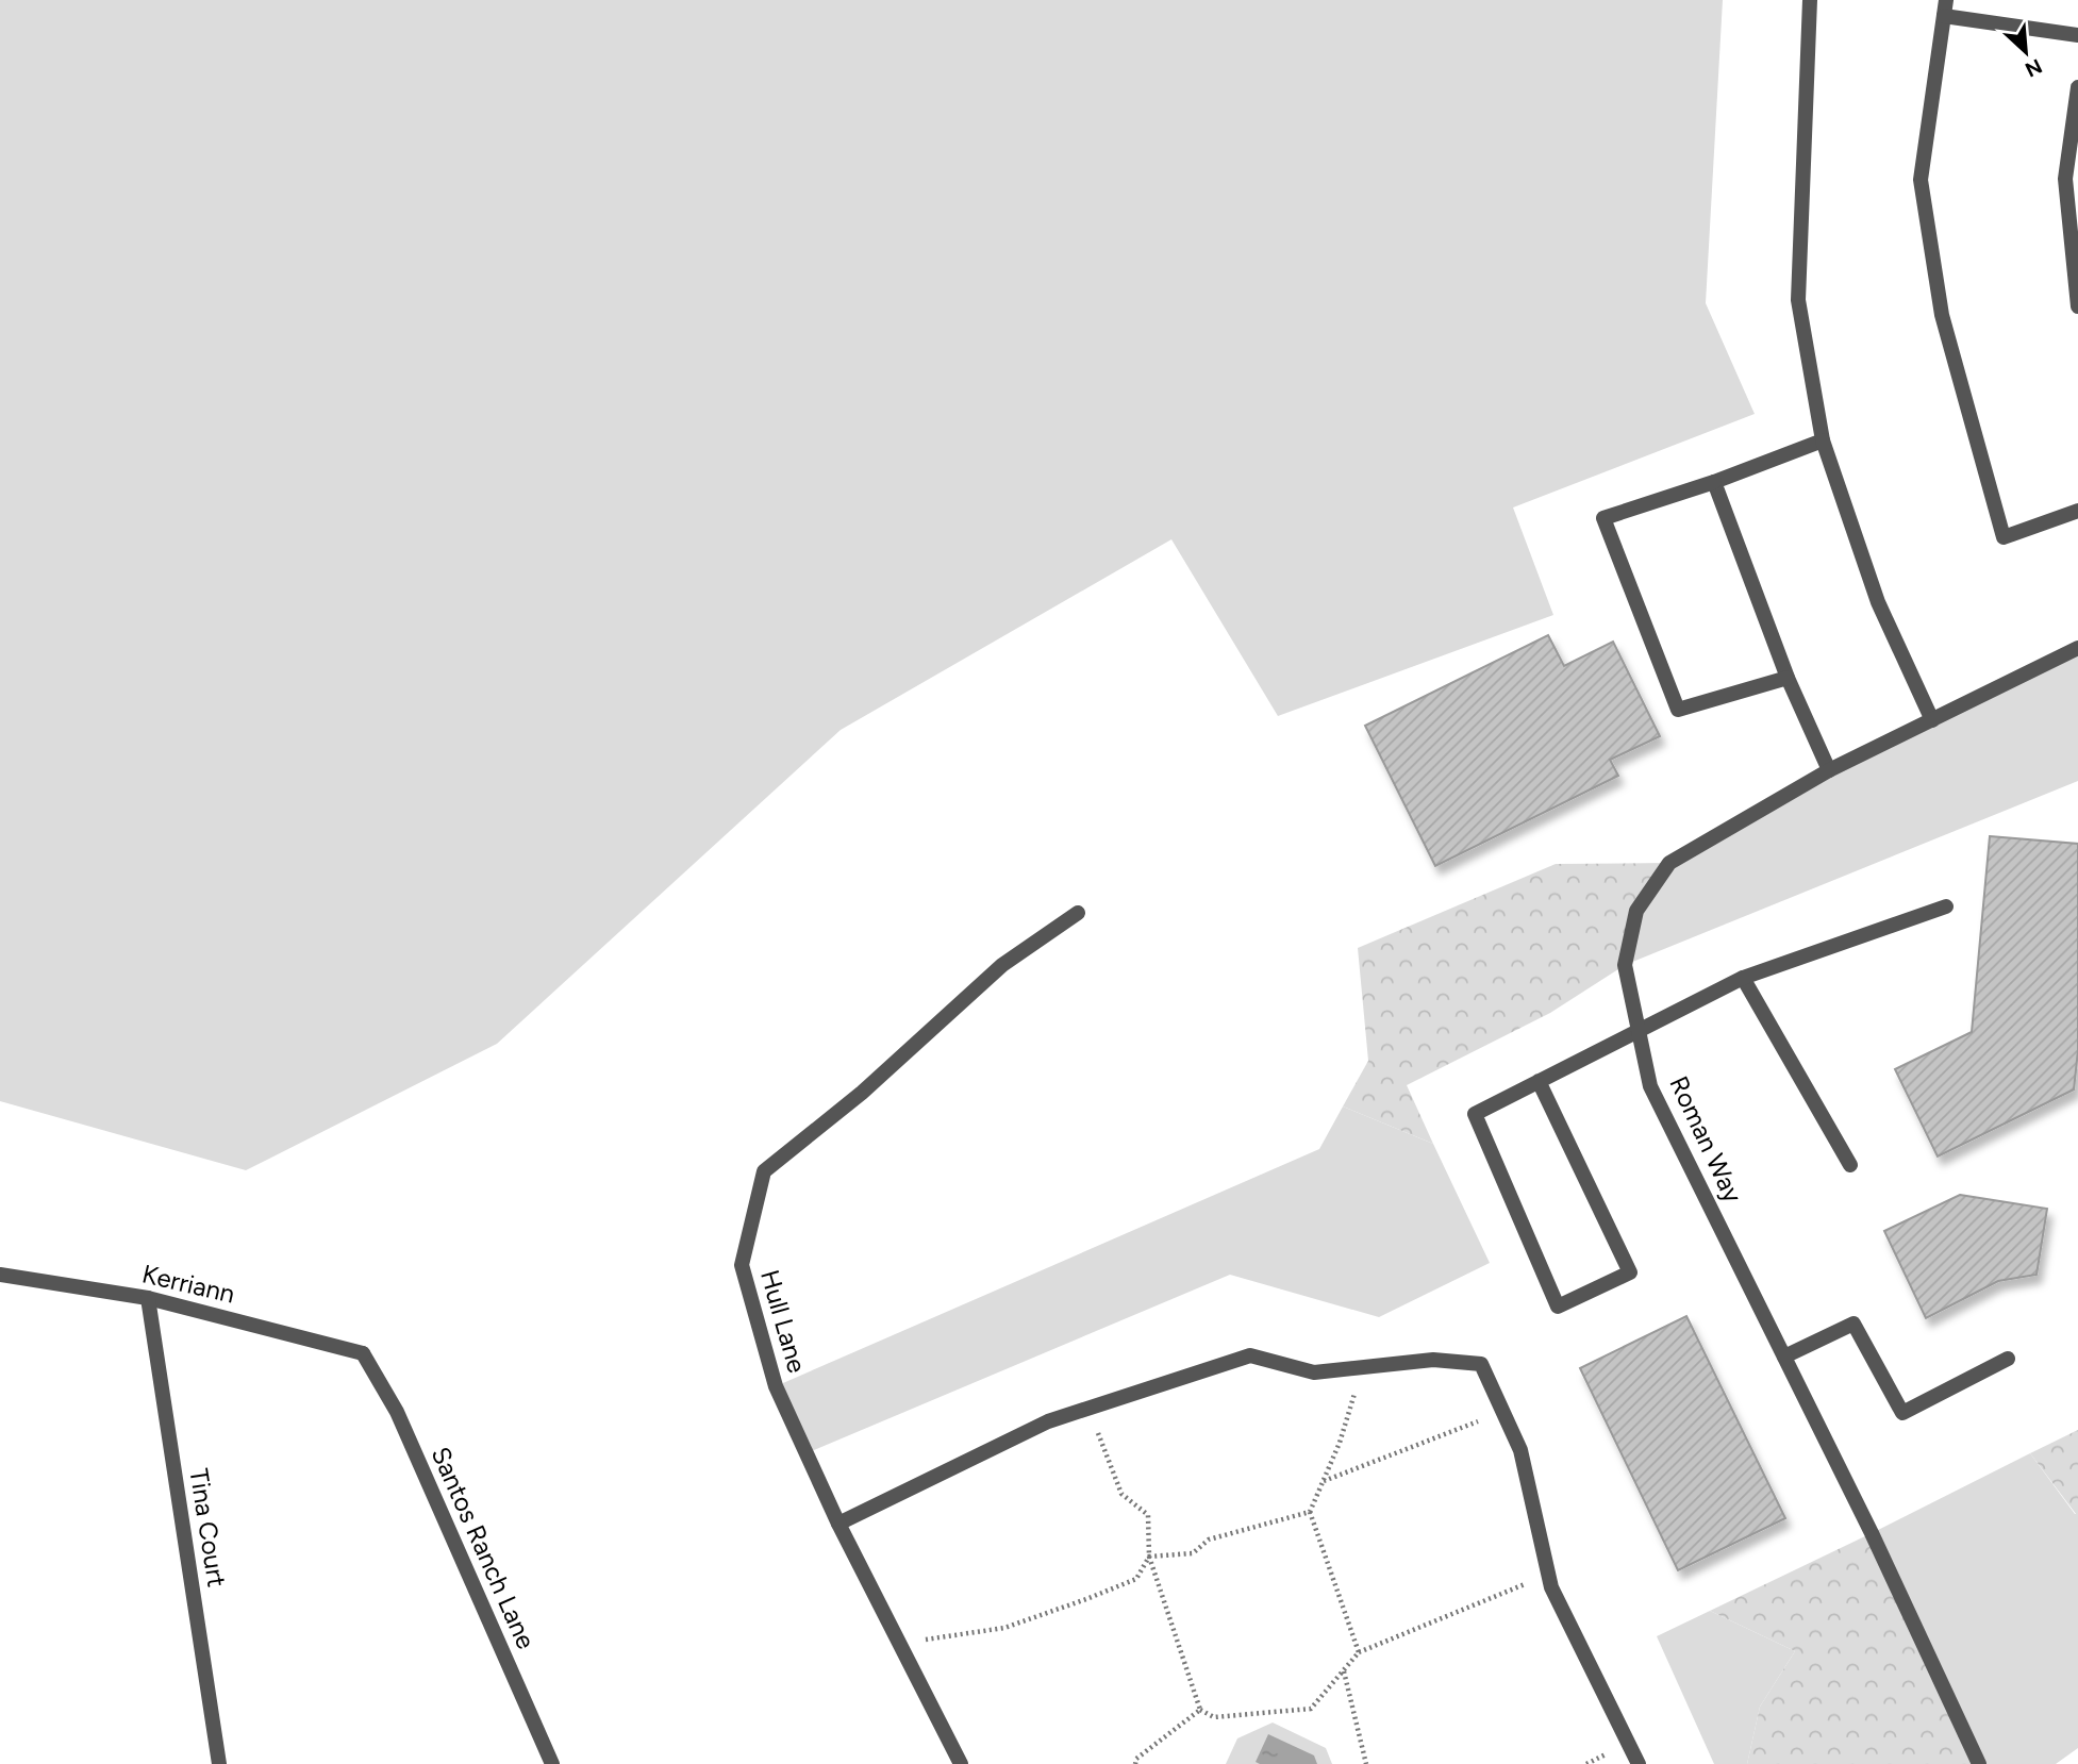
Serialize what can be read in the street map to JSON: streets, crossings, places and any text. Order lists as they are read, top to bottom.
{
  "streets": {
    "street": [
      "Roman Way",
      "Kerriann",
      "Hull Lane",
      "Tina Court",
      "Santos Ranch Lane"
    ]
  },
  "crossings": [
    ["Kerriann", "Tina Court"],
    ["Kerriann", "Santos Ranch Lane"]
  ],
  "north": "bottom right"
}
